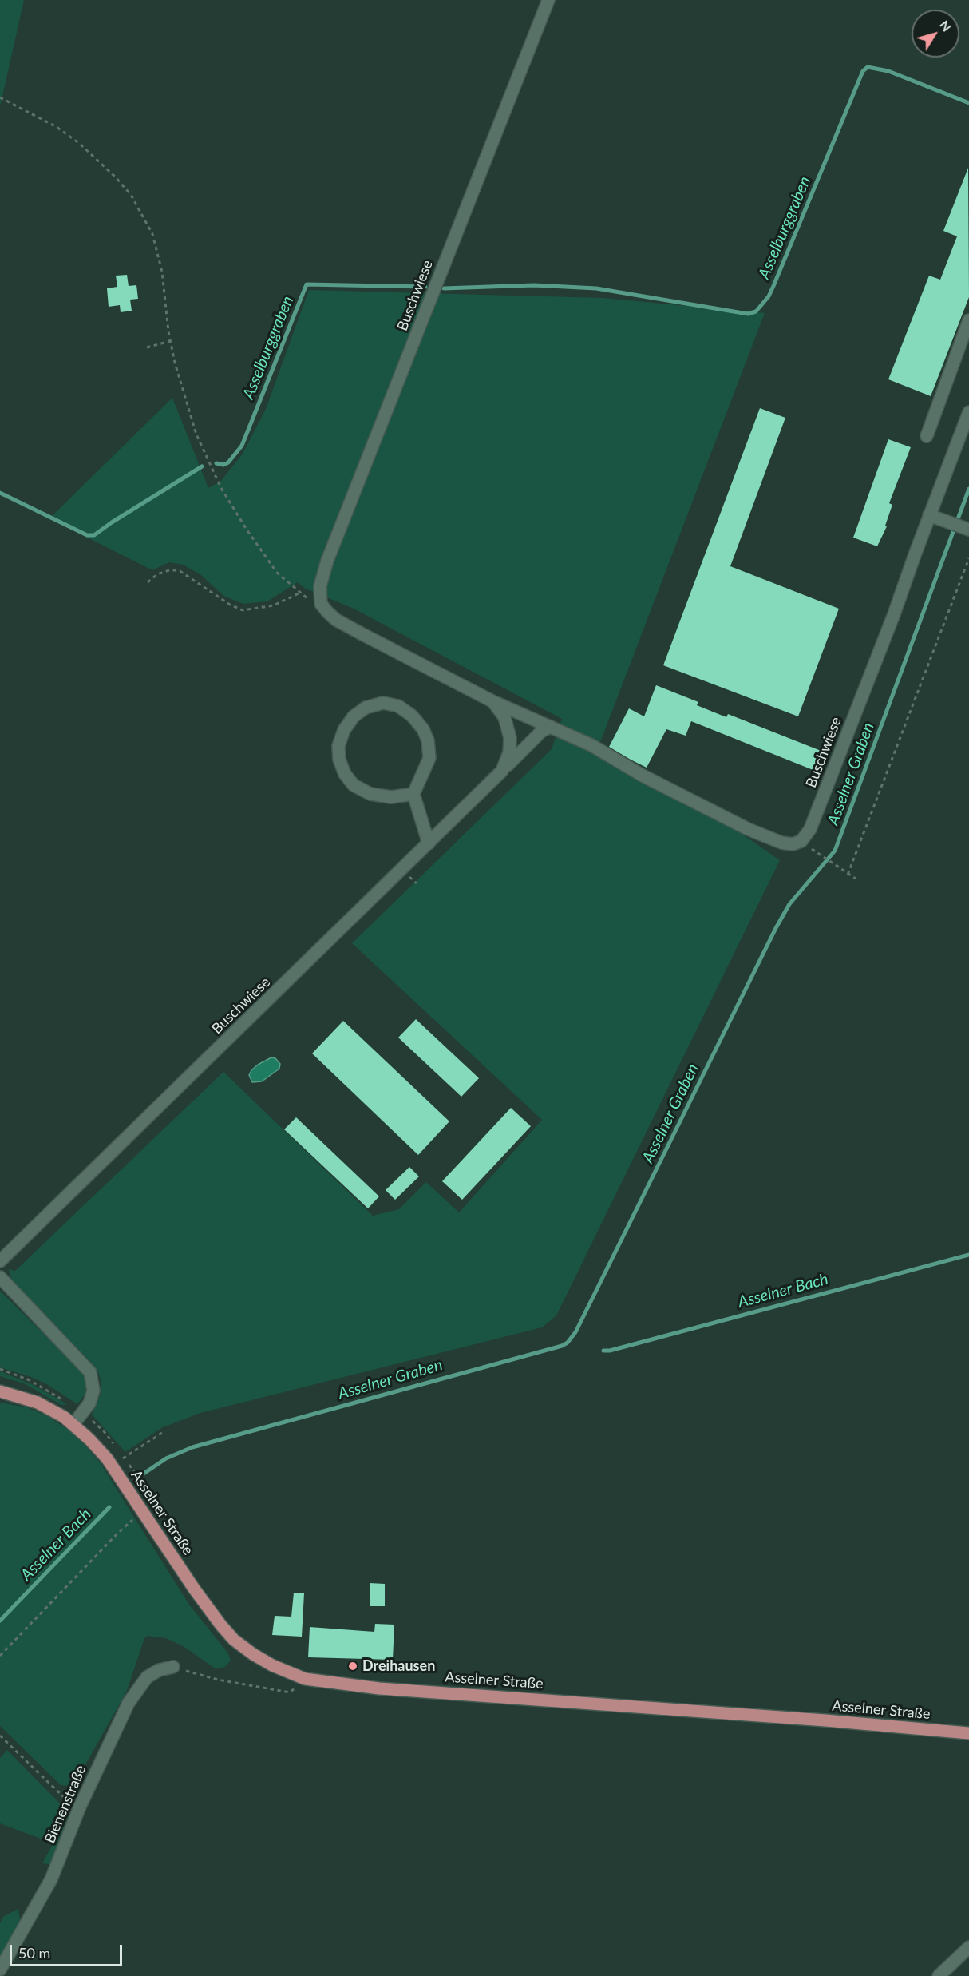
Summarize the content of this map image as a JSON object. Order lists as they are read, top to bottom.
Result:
{
  "streets": {
    "main road": ["Asselner Straße"],
    "street": ["Buschwiese", "Bienenstraße"]
  },
  "water": ["Asselburggraben", "Asselner Graben", "Asselner Bach"],
  "places": ["Dreihausen"],
  "scale_bar": "50 m",
  "north": "top right"
}
